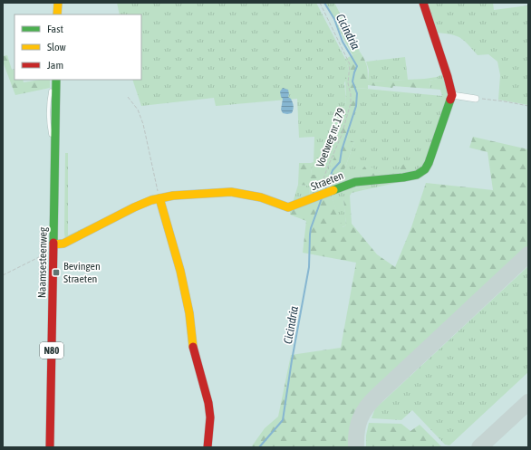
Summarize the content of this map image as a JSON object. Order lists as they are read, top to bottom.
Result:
{
  "streets": {
    "street": ["Straeten", "Naamsesteenweg", "N80"],
    "path": ["Voetweg nr. 179"]
  },
  "crossings": [
    ["Voetweg nr. 179", "Straeten"],
    ["Straeten", "Naamsesteenweg"]
  ],
  "water": ["Cicindria"],
  "places": {
    "transit": ["Bevingen Straeten"]
  },
  "legend": ["Fast", "Slow", "Jam"]
}
